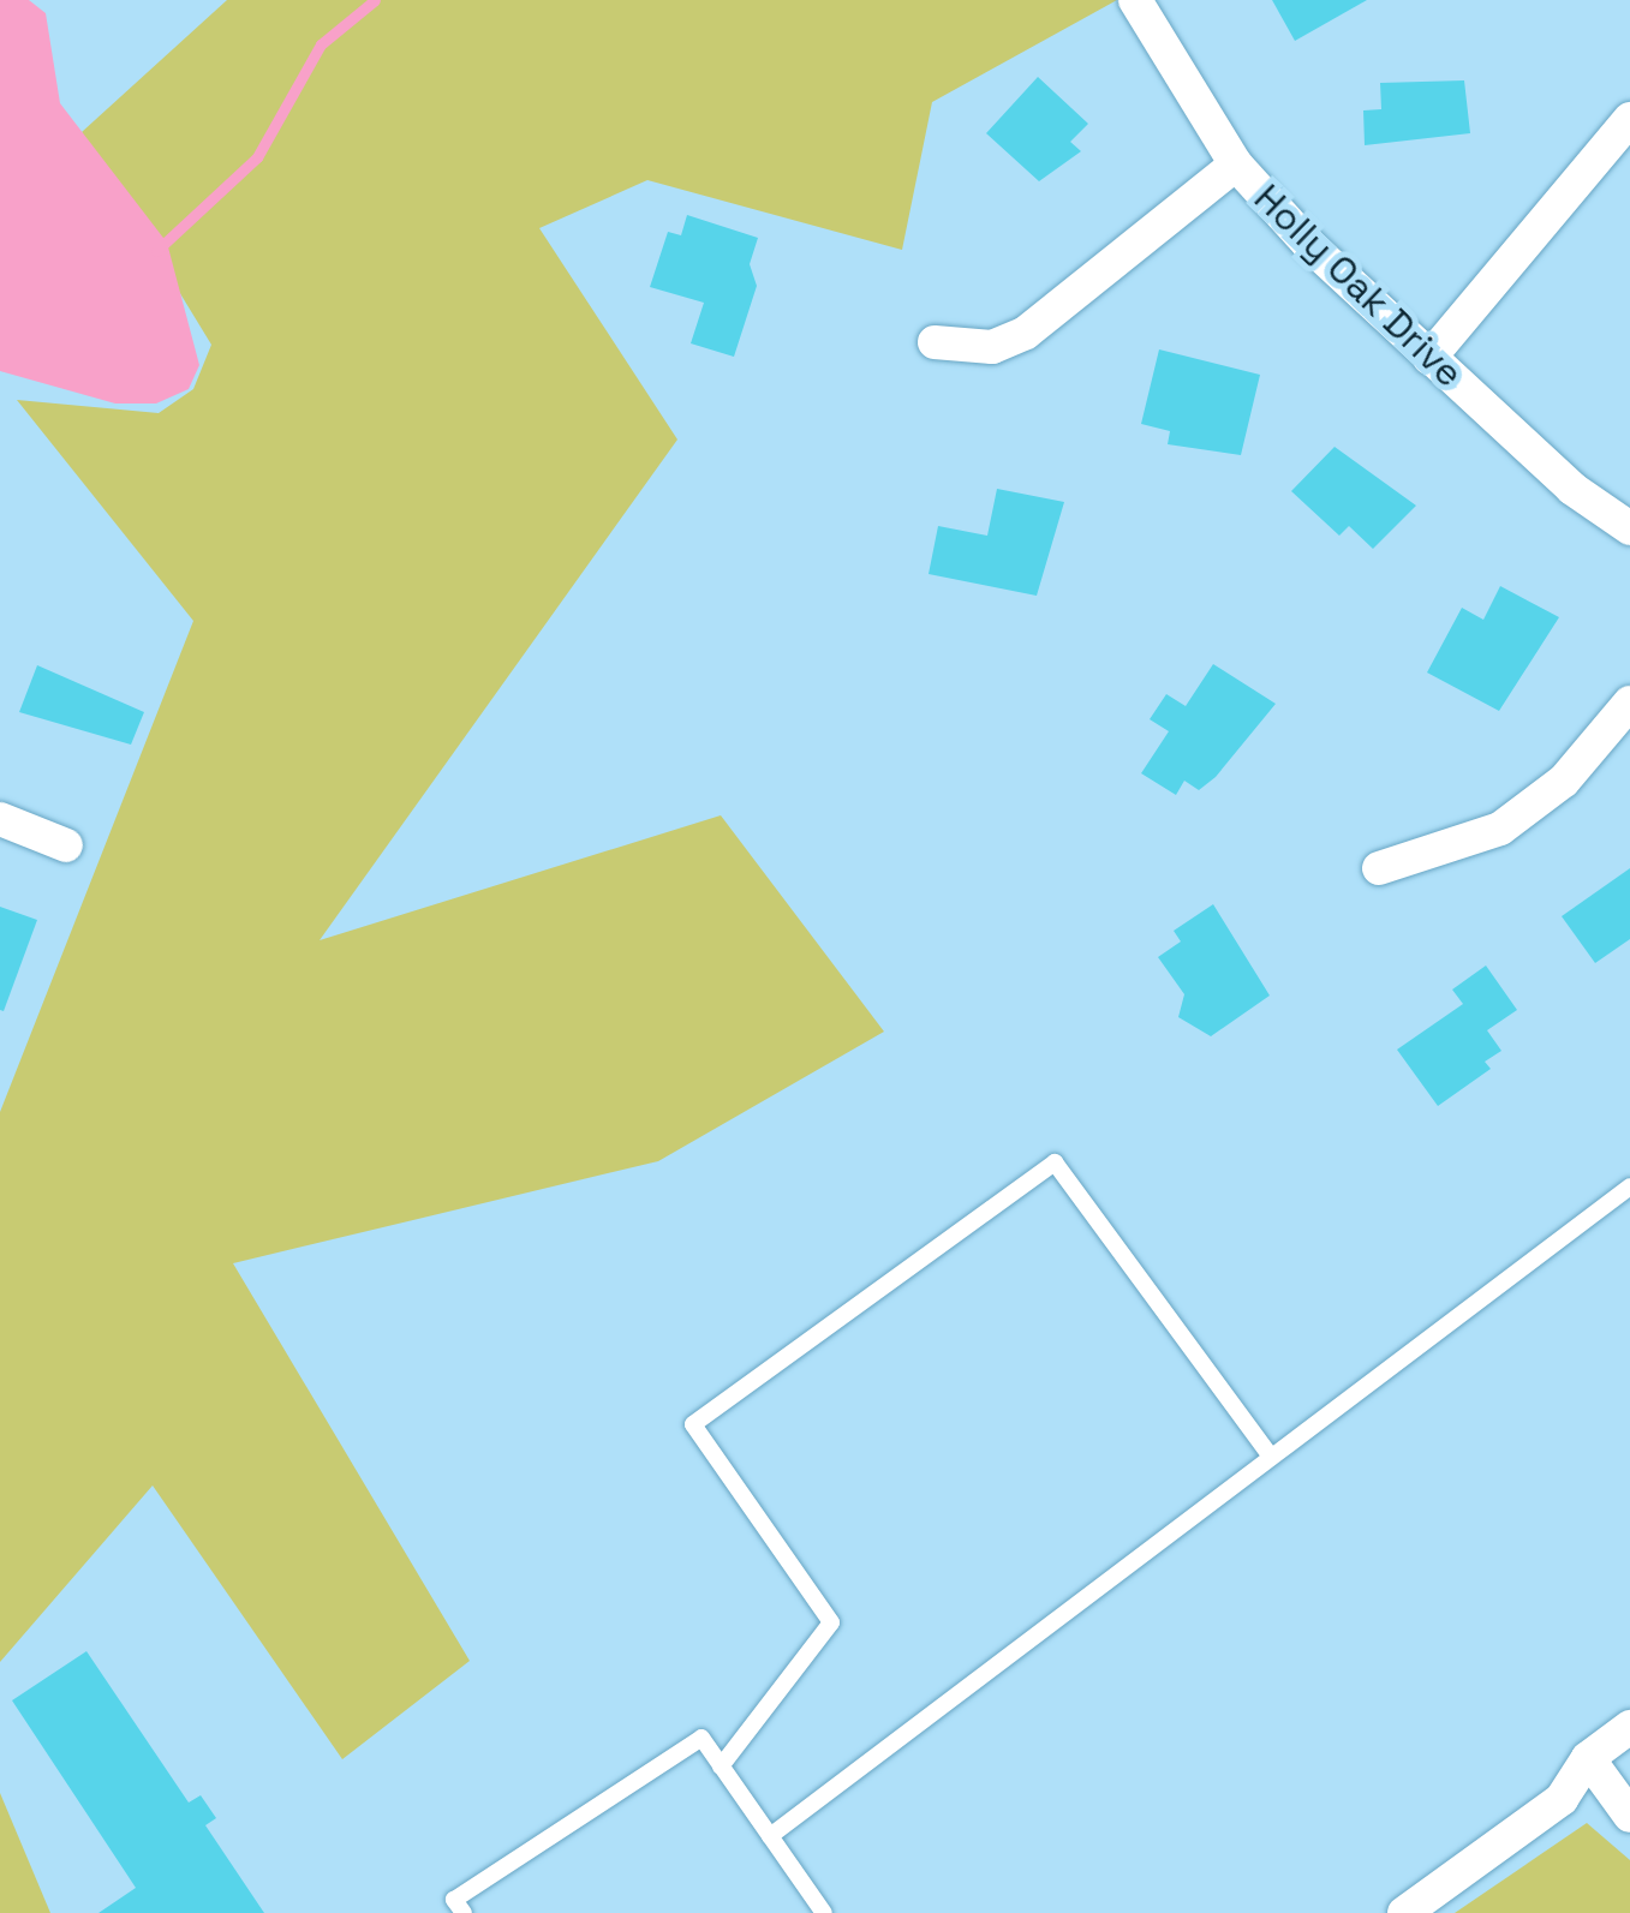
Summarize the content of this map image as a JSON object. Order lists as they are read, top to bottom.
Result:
{
  "streets": {
    "street": ["Holly Oak Drive"]
  }
}
